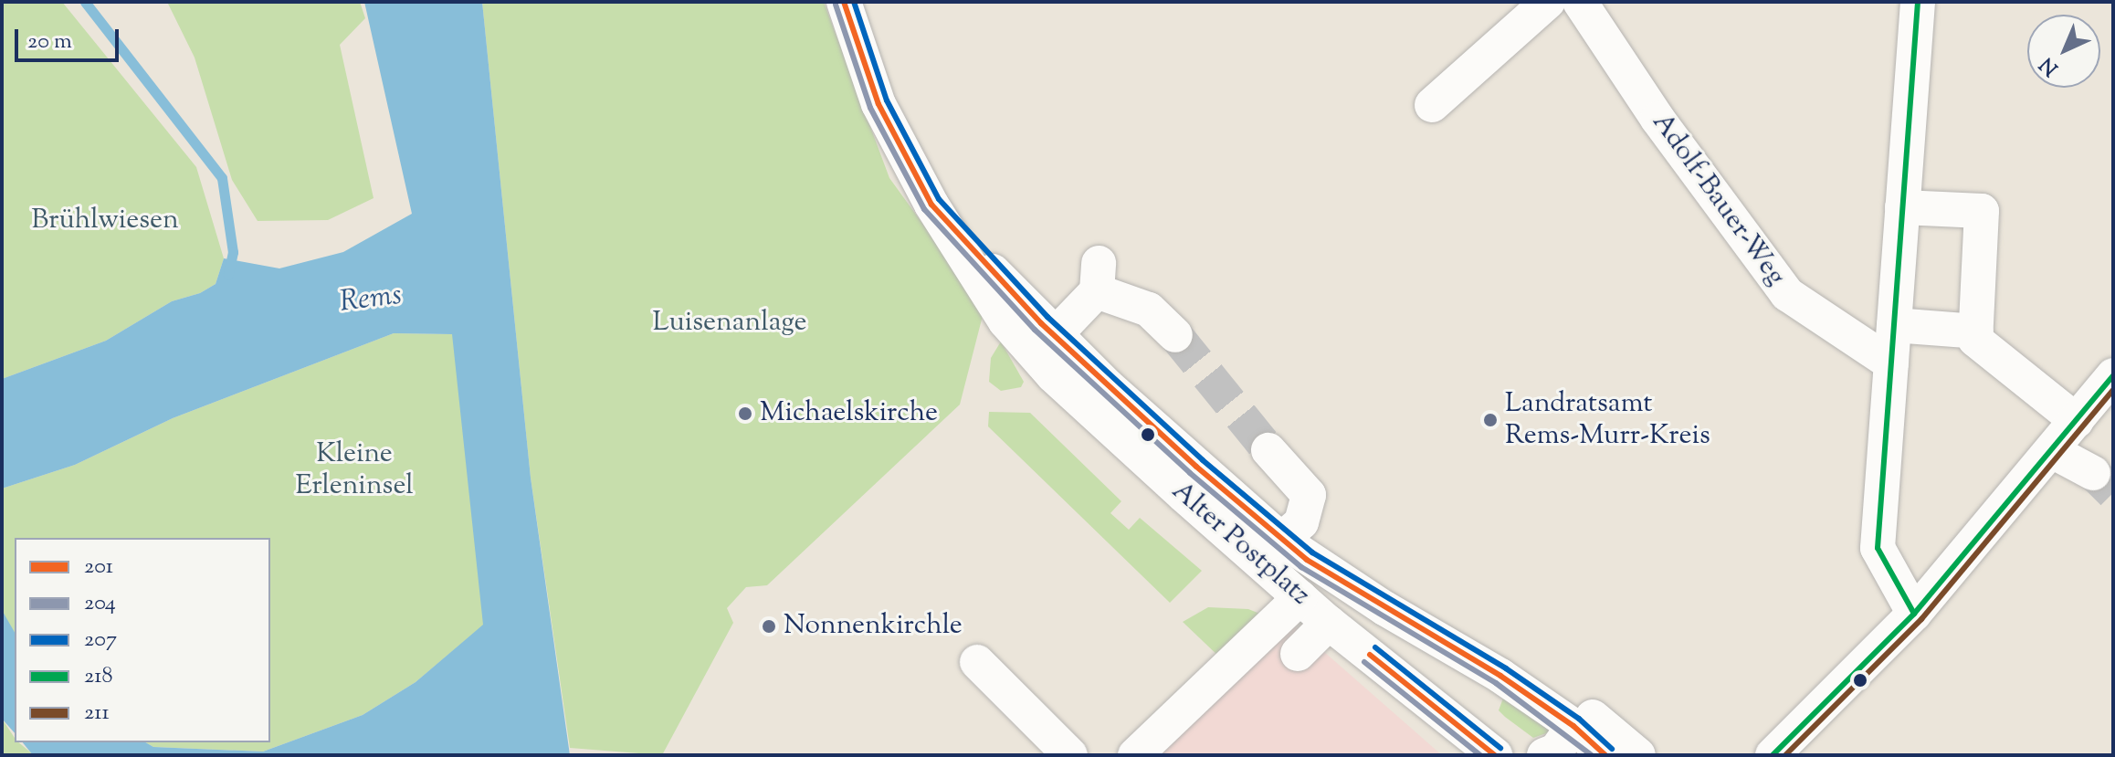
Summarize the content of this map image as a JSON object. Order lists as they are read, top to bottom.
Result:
{
  "streets": {
    "street": ["Adolf-Bauer-Weg", "Alter Postplatz"]
  },
  "water": ["Rems"],
  "parks": ["Brühlwiesen", "Luisenanlage", "Kleine Erleninsel"],
  "places": ["Michaelskirche", "Landratsamt Rems-Murr-Kreis", "Nonnenkirchle"],
  "lines": [
    "transit line 201",
    "transit line 207",
    "transit line 218",
    "transit line 204",
    "transit line 211"
  ],
  "legend": [
    "201",
    "204",
    "207",
    "218",
    "211"
  ],
  "scale_bar": "20 m",
  "north": "bottom left"
}
